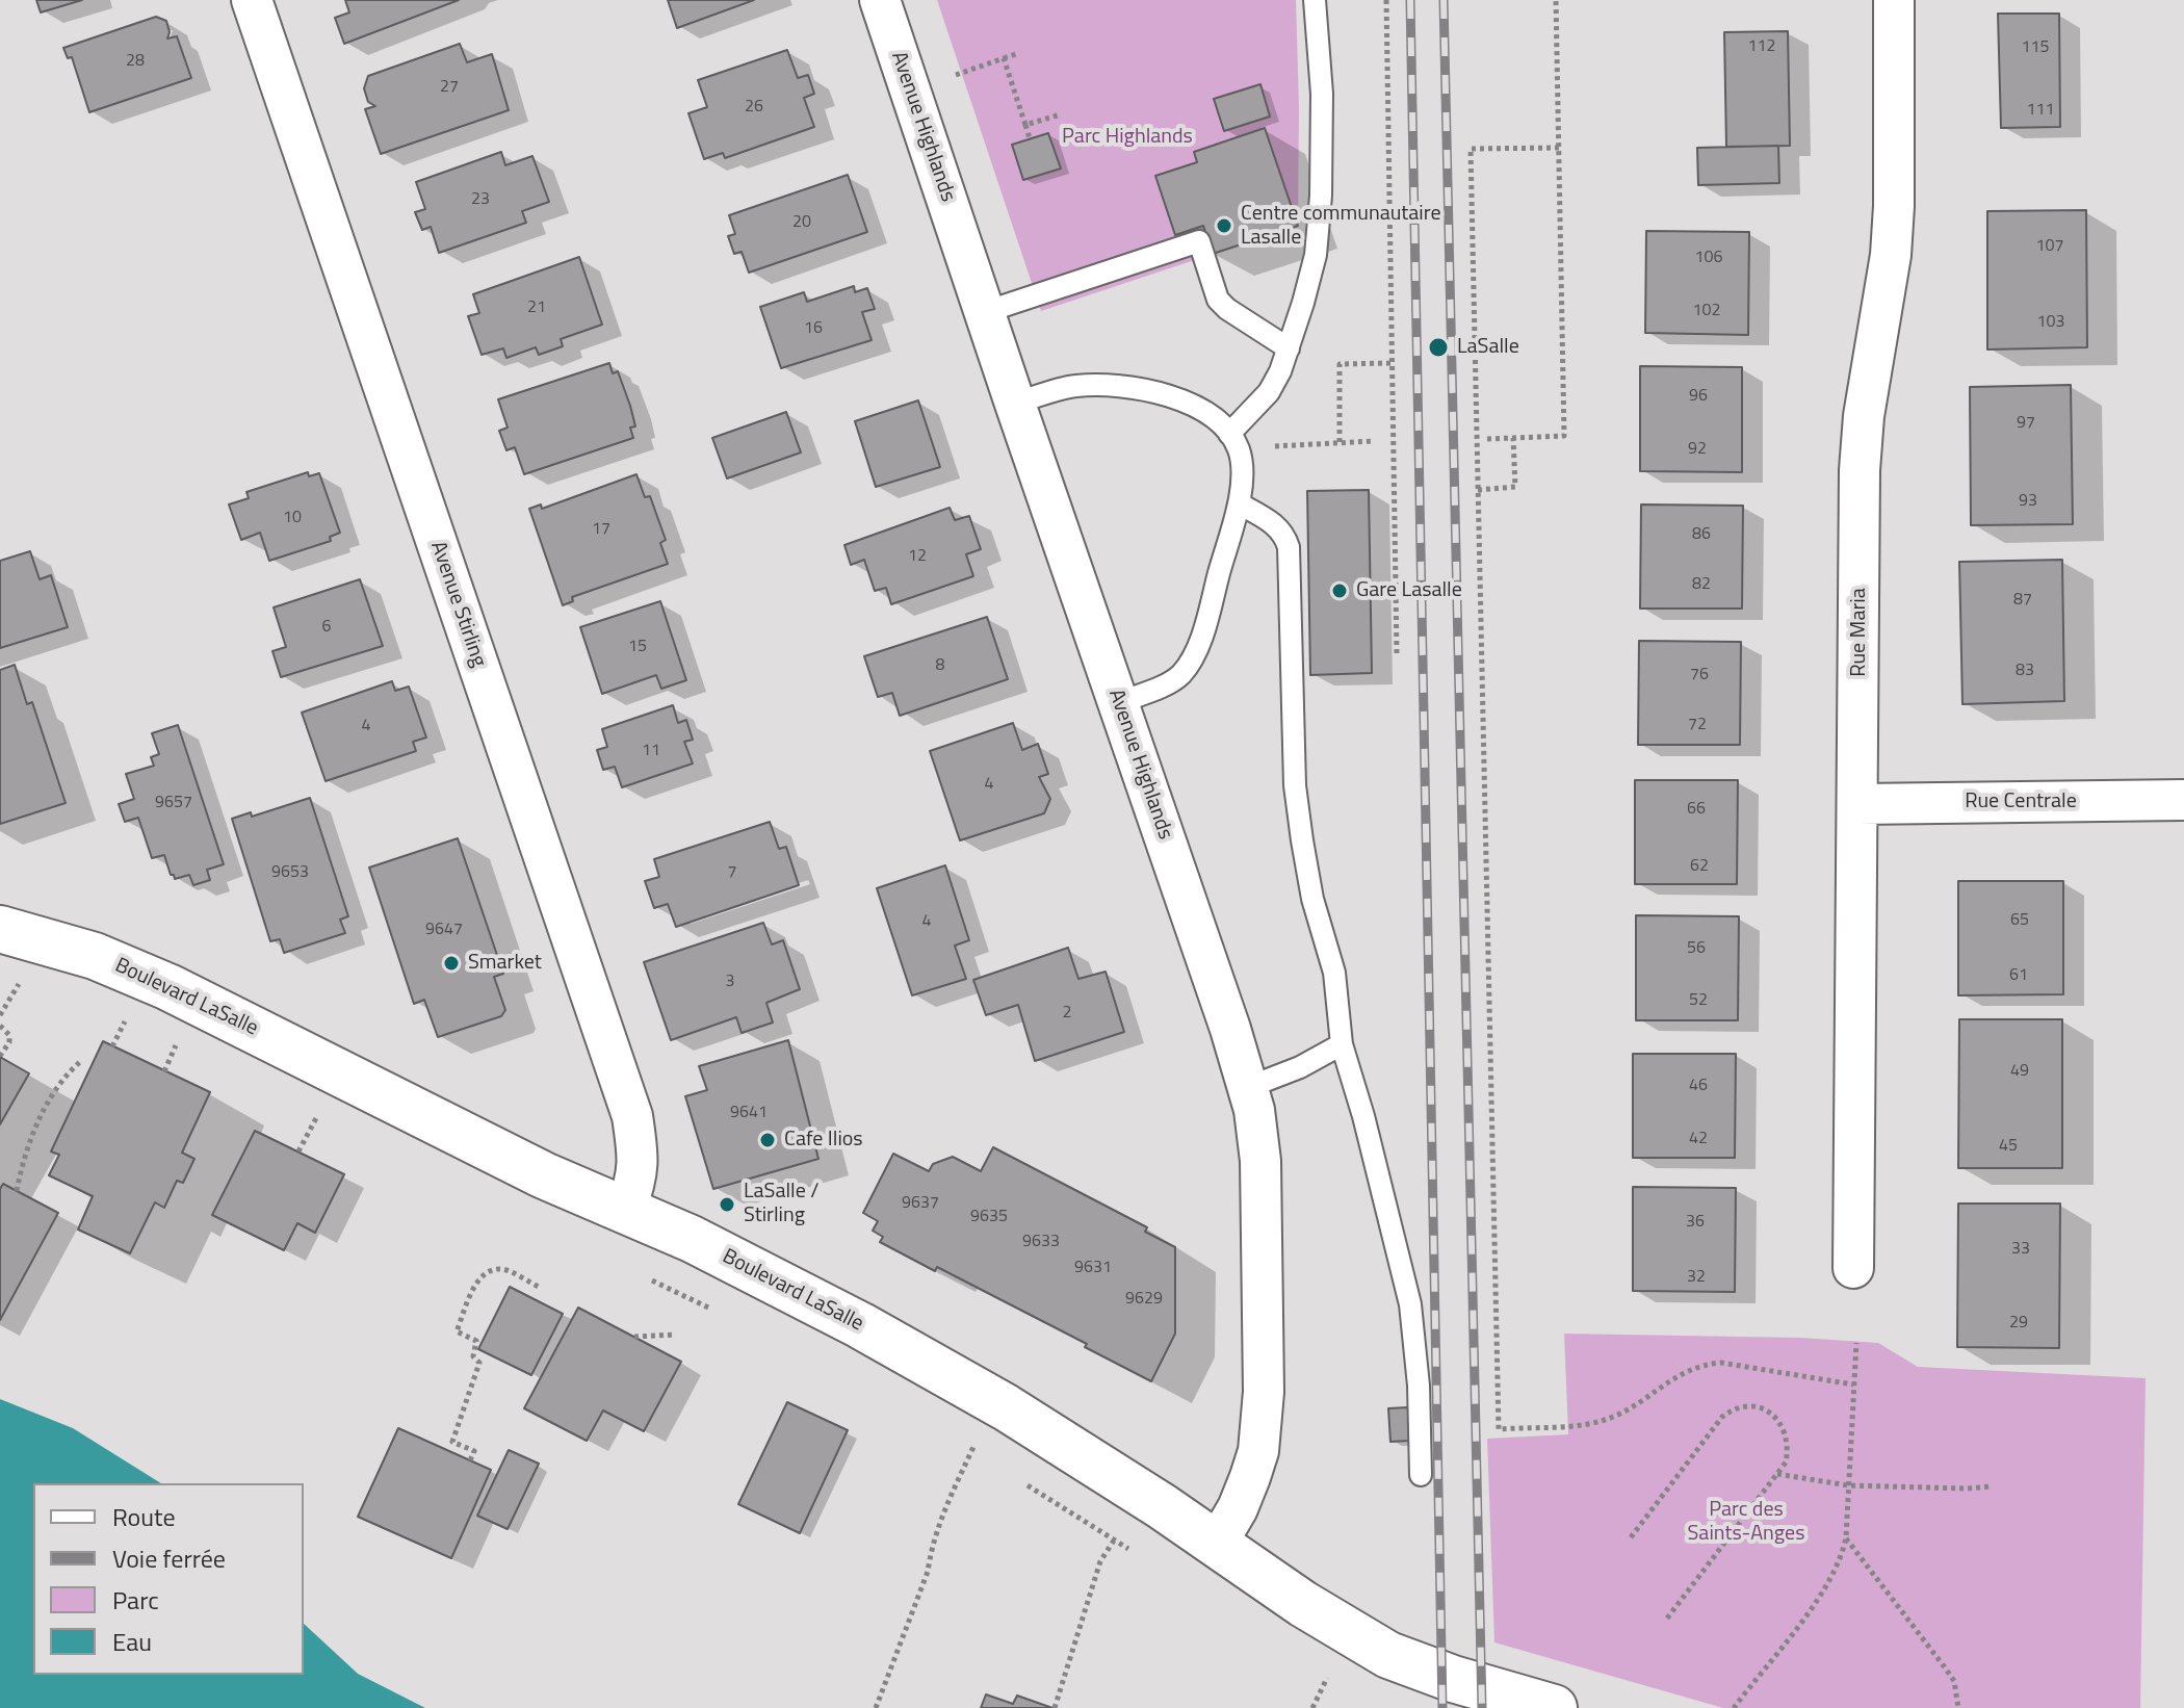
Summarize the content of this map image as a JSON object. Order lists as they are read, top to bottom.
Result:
{
  "streets": {
    "main road": ["Boulevard LaSalle"],
    "street": [
      "Avenue Highlands",
      "Avenue Stirling",
      "Rue Maria",
      "Rue Centrale"
    ]
  },
  "crossings": [
    ["Avenue Highlands", "Boulevard LaSalle"],
    ["Avenue Stirling", "Boulevard LaSalle"],
    ["Rue Maria", "Rue Centrale"]
  ],
  "parks": ["Parc Highlands", "Parc des Saints-Anges"],
  "places": [
    "Centre communautaire Lasalle",
    "LaSalle",
    "Gare Lasalle",
    "Smarket",
    "Cafe Ilios",
    "LaSalle / Stirling"
  ],
  "house_numbers": [
    "112",
    "115",
    "28",
    "27",
    "26",
    "111",
    "23",
    "20",
    "107",
    "106",
    "21",
    "102",
    "103",
    "16",
    "96",
    "97",
    "92",
    "93",
    "10",
    "17",
    "86",
    "12",
    "82",
    "87",
    "6",
    "15",
    "8",
    "83",
    "76",
    "72",
    "4",
    "11",
    "4",
    "9657",
    "66",
    "62",
    "9653",
    "7",
    "65",
    "4",
    "9647",
    "56",
    "61",
    "3",
    "52",
    "2",
    "49",
    "46",
    "9641",
    "42",
    "45",
    "9637",
    "9635",
    "36",
    "9633",
    "33",
    "9631",
    "32",
    "9629",
    "29"
  ],
  "legend": [
    "Route",
    "Voie ferrée",
    "Parc",
    "Eau"
  ]
}
